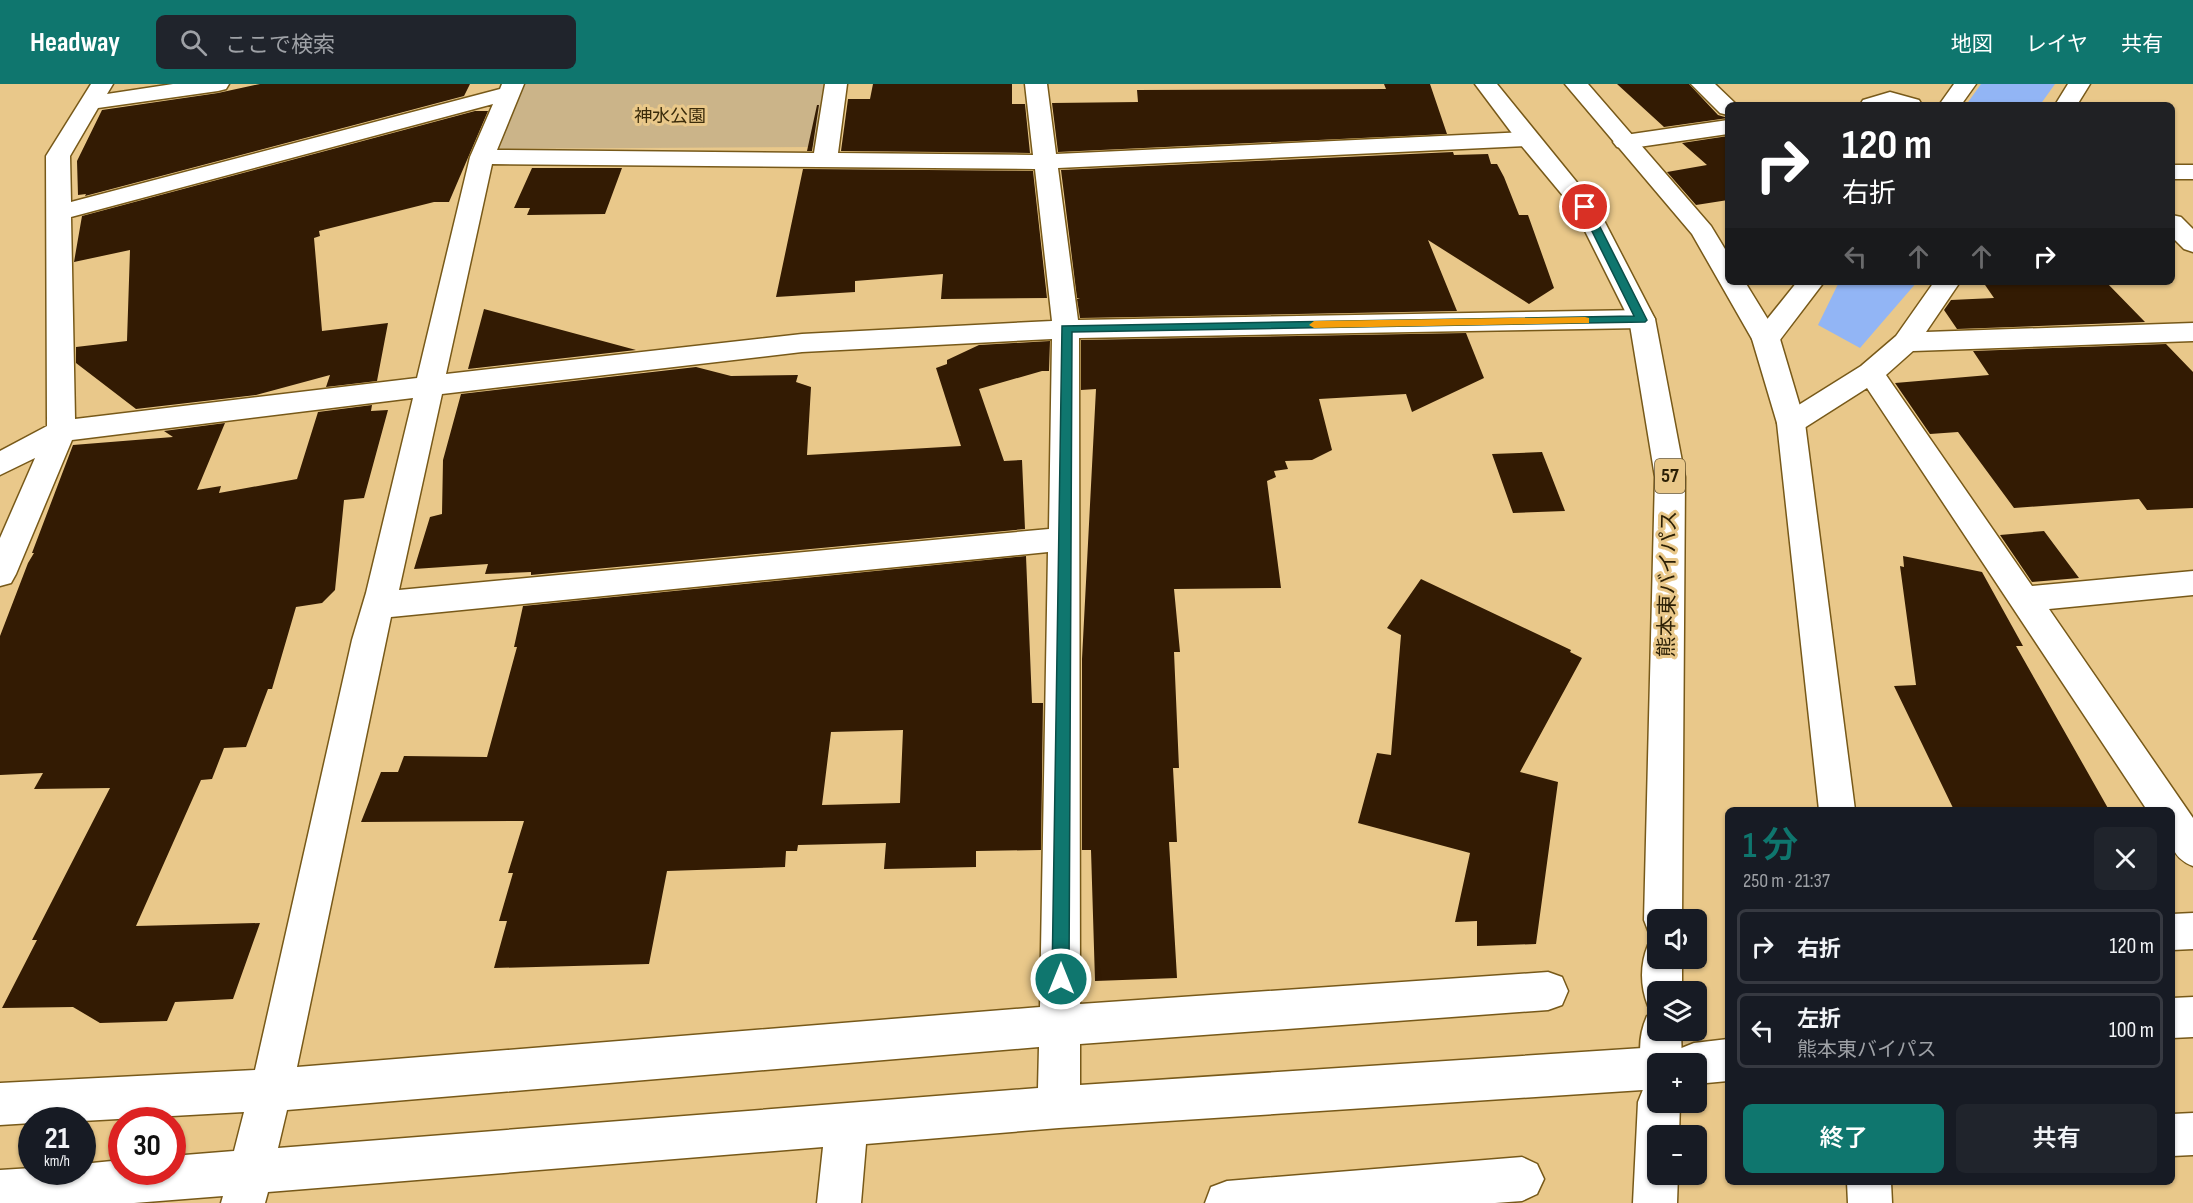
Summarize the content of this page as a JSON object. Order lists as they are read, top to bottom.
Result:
{
  "streets": {
    "main road": ["57", "熊本東バイパス"]
  },
  "parks": ["神水公園"],
  "page": {
    "header": "Headway",
    "search": "ここで検索",
    "nav": ["地図", "レイヤ", "共有"],
    "turn": ["120 m", "右折"],
    "heading": ["1 分", "250 m · 21:37"],
    "map_buttons": ["+", "−"],
    "list": [
      {
        "name": "右折",
        "value": "120 m"
      },
      {
        "name": "左折",
        "note": "熊本東バイパス",
        "value": "100 m"
      }
    ],
    "buttons": ["終了", "共有"],
    "speed": "21 km/h",
    "limit": "30"
  }
}
